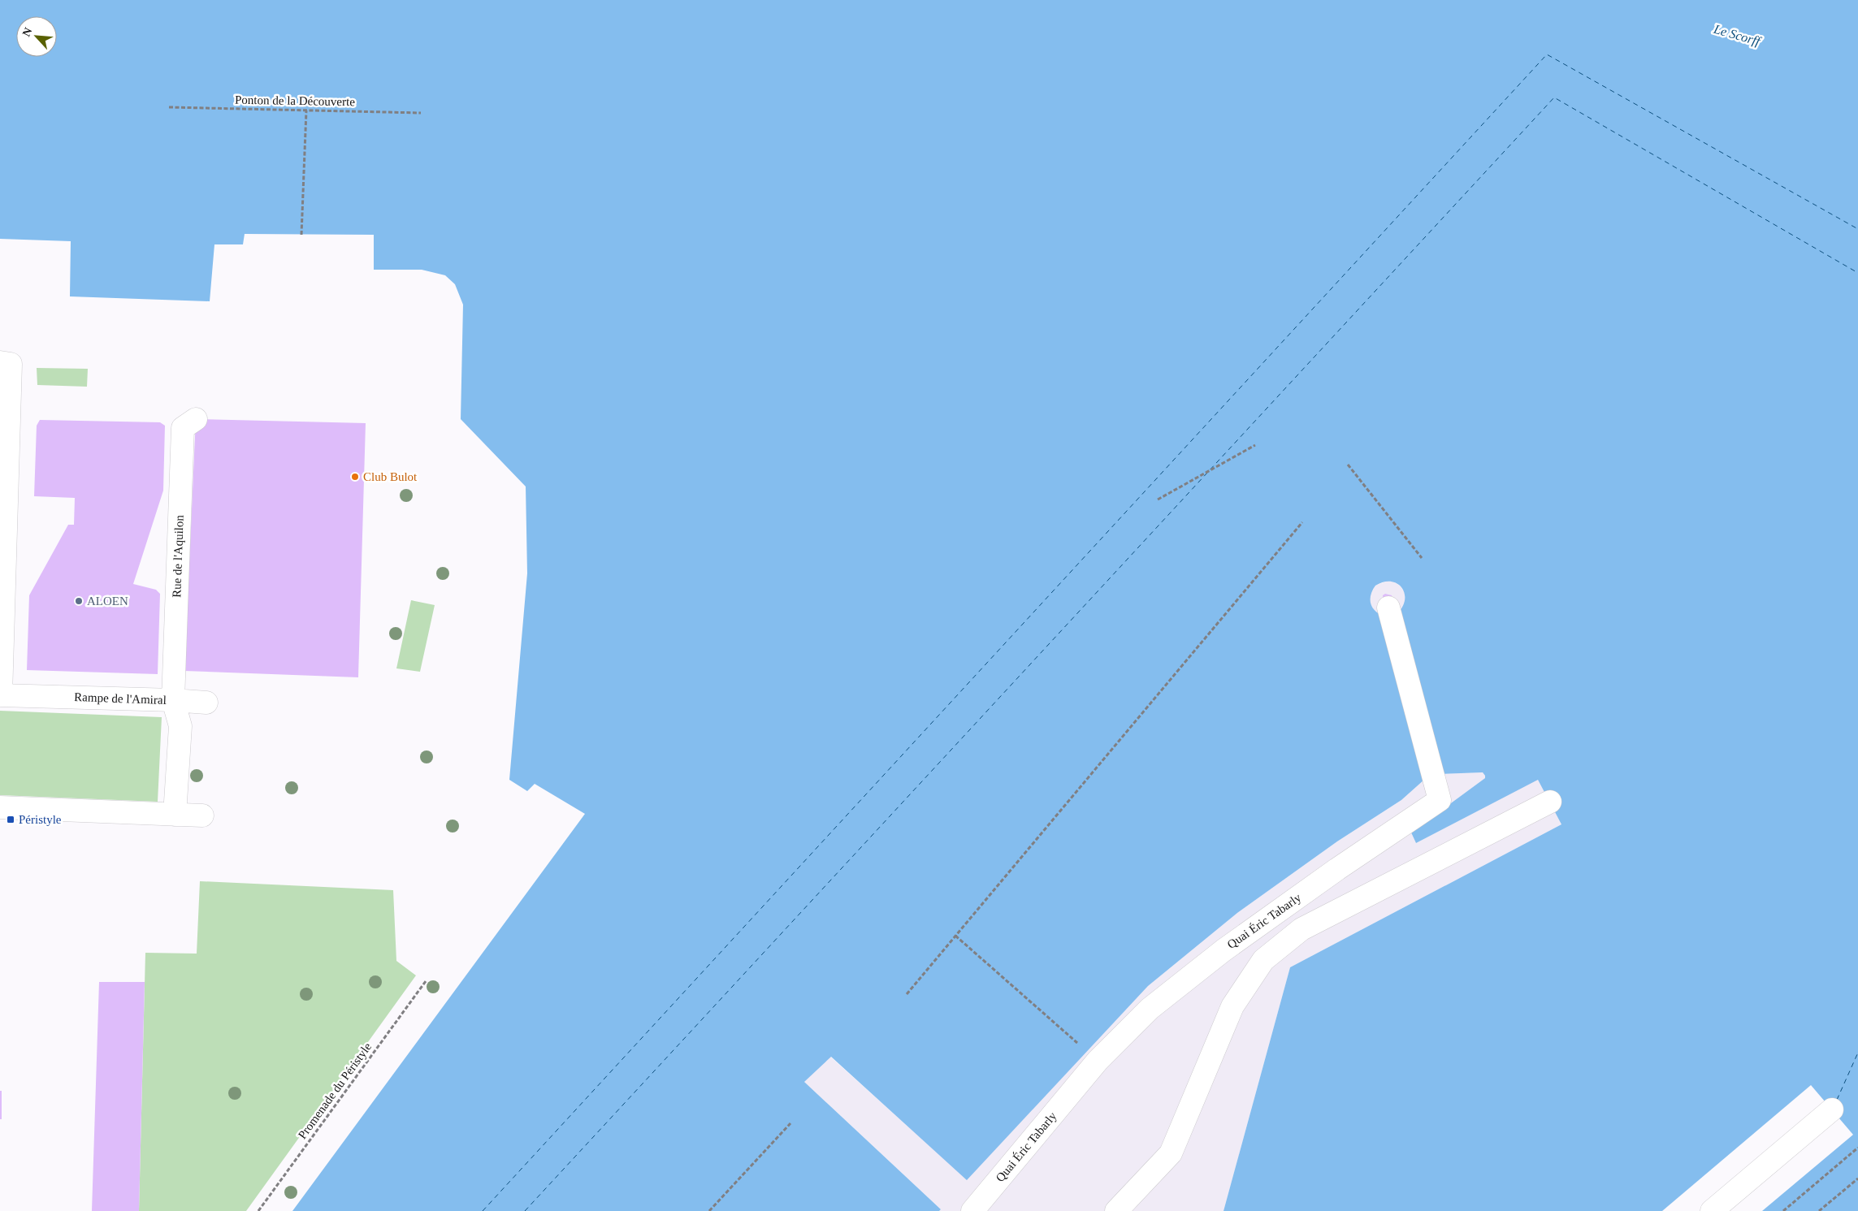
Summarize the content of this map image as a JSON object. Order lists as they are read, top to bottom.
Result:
{
  "streets": {
    "street": ["Rue de l'Aquilon", "Rampe de l'Amiral", "Quai Éric Tabarly"],
    "path": ["Ponton de la Découverte", "Promenade du Péristyle"]
  },
  "crossings": [
    ["Rue de l'Aquilon", "Rampe de l'Amiral"]
  ],
  "water": ["Le Scorff"],
  "places": {
    "other": ["Club Bulot", "ALOEN"],
    "transit": ["Péristyle"]
  },
  "north": "top left"
}
